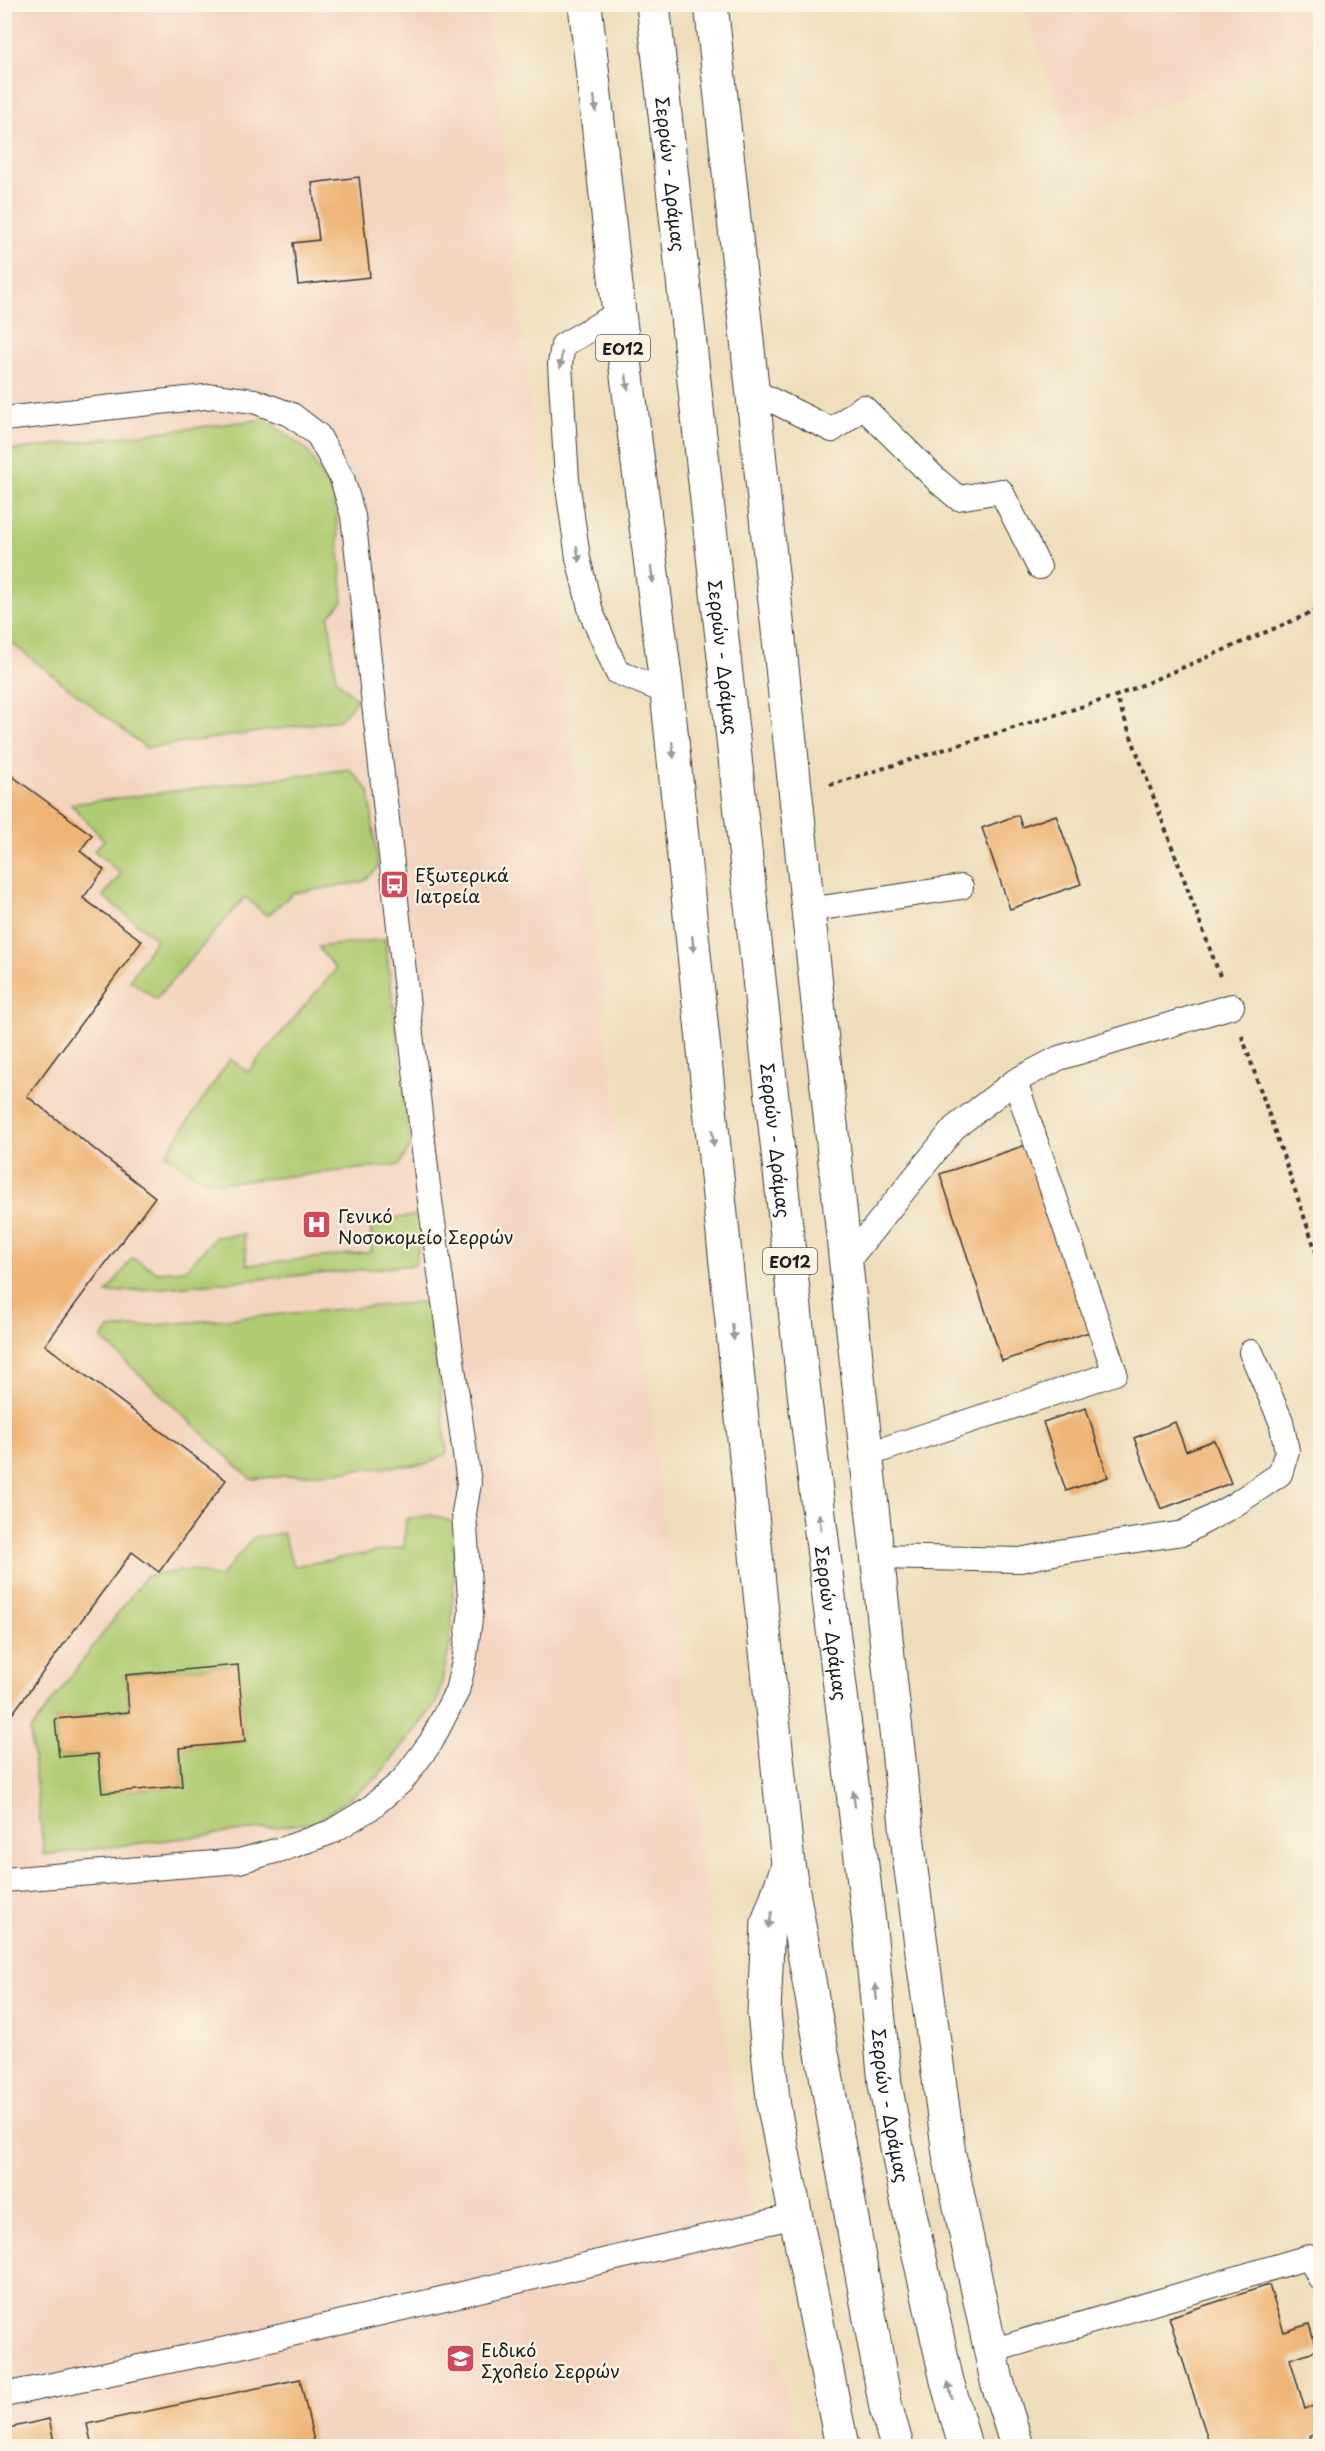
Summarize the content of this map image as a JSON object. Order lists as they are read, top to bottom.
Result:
{
  "streets": {
    "main road": ["Σερρών - Δράμας", "ΕΟ12"]
  },
  "places": {
    "bus stop": ["Εξωτερικά Ιατρεία"],
    "hospital": ["Γενικό Νοσοκομείο Σερρών"],
    "school or university": ["Ειδικό Σχολείο Σερρών"]
  }
}
